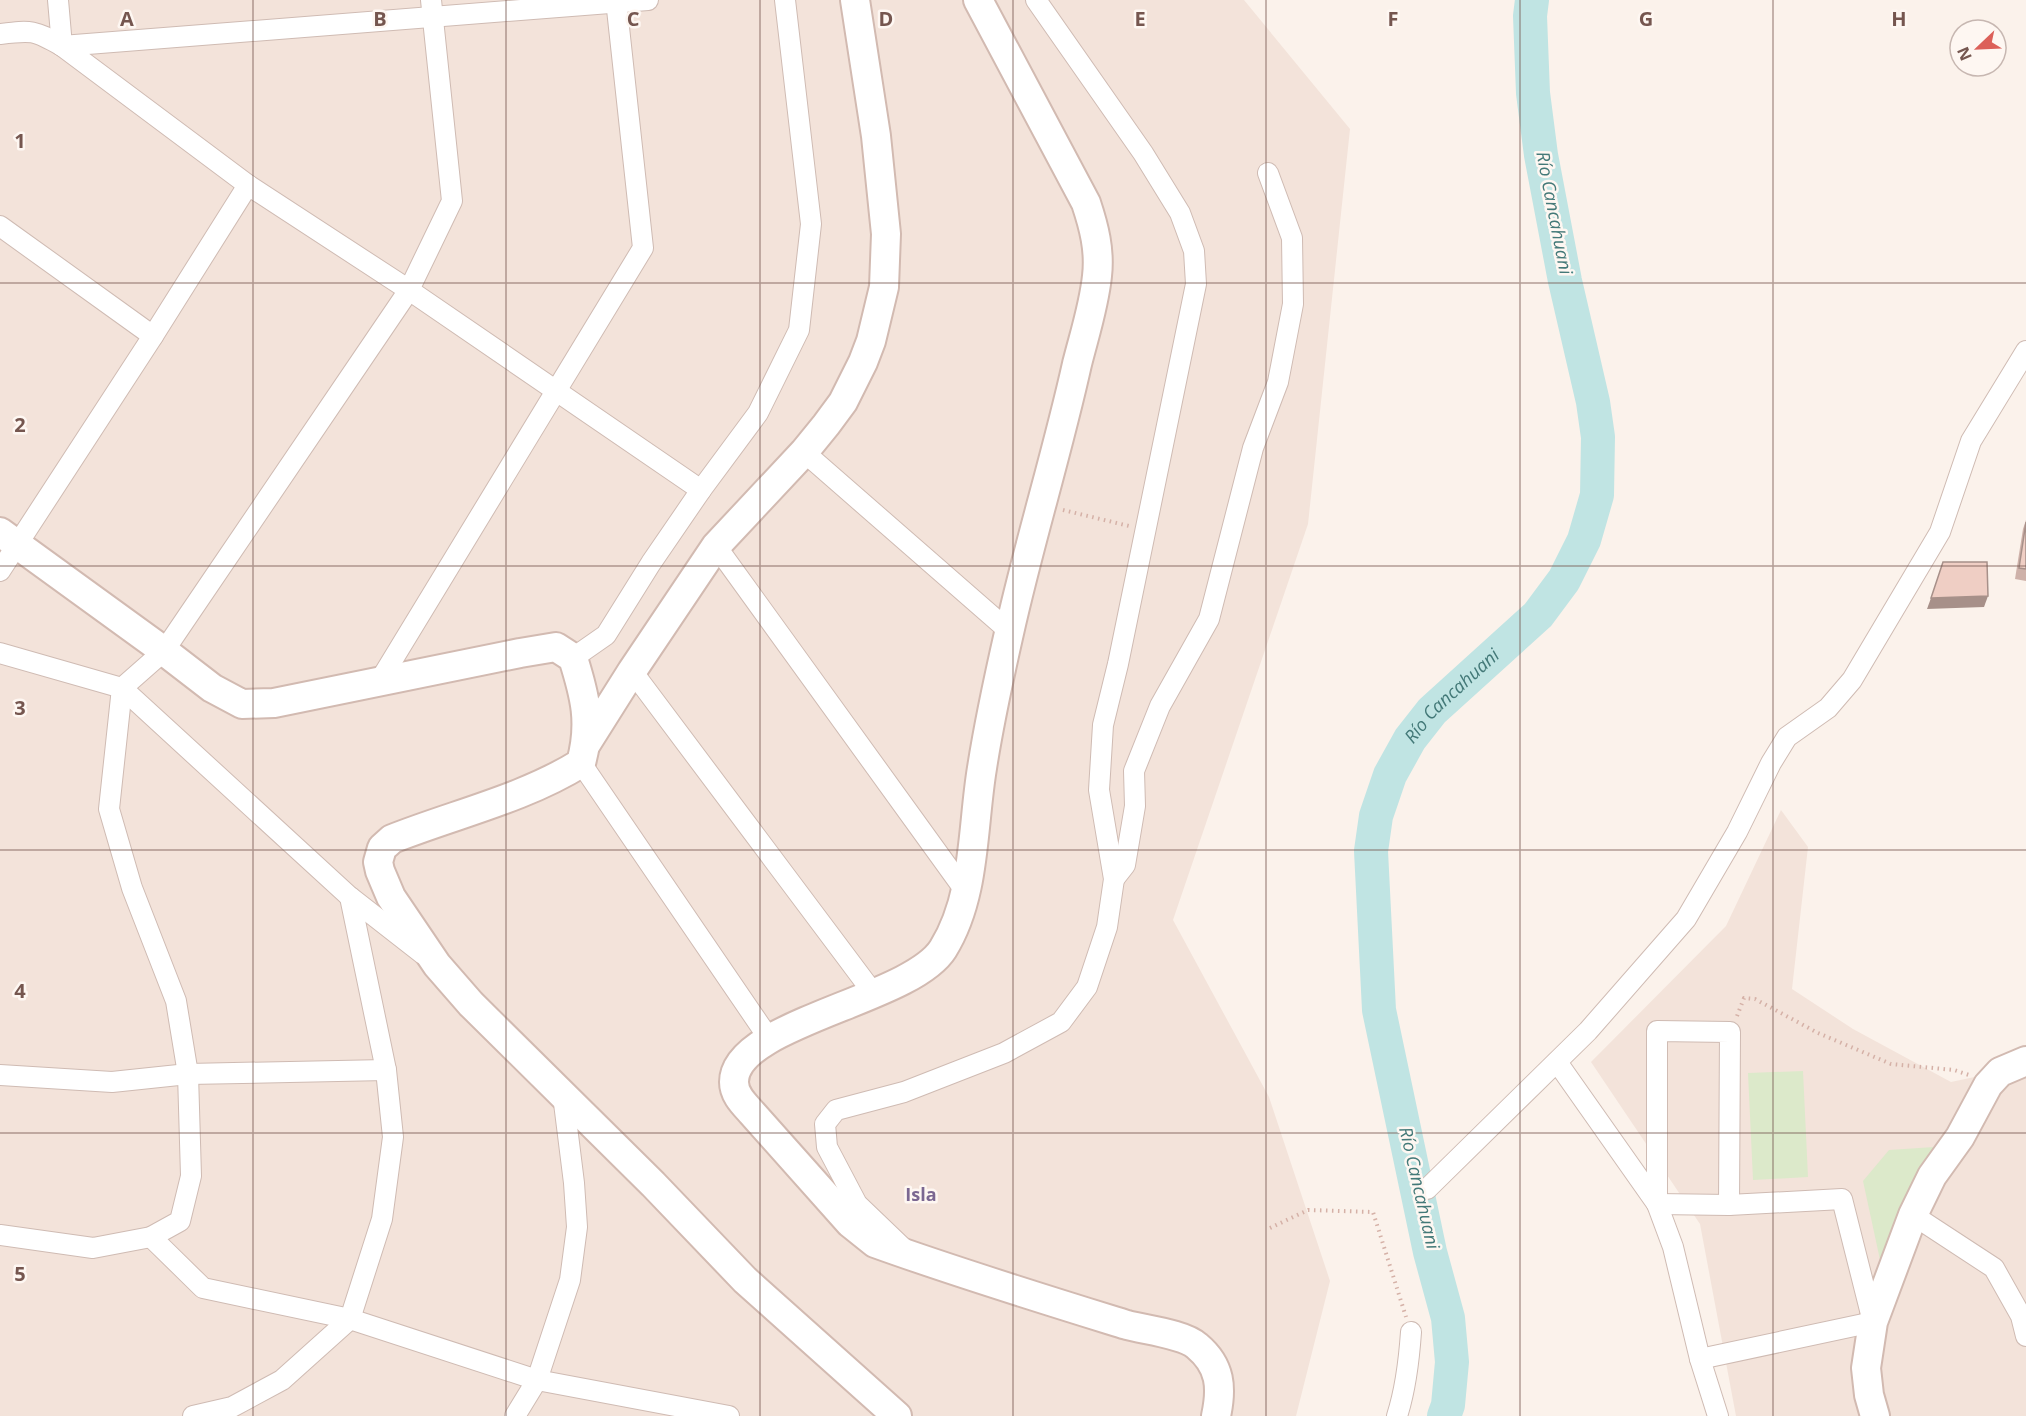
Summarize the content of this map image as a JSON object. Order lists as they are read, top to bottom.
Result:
{
  "districts": ["Isla"],
  "water": ["Río Cancahuani"],
  "north": "bottom left",
  "grid": {
    "columns": [
      "A",
      "B",
      "C",
      "D",
      "E",
      "F",
      "G",
      "H"
    ],
    "rows": [
      "1",
      "2",
      "3",
      "4",
      "5"
    ]
  }
}
